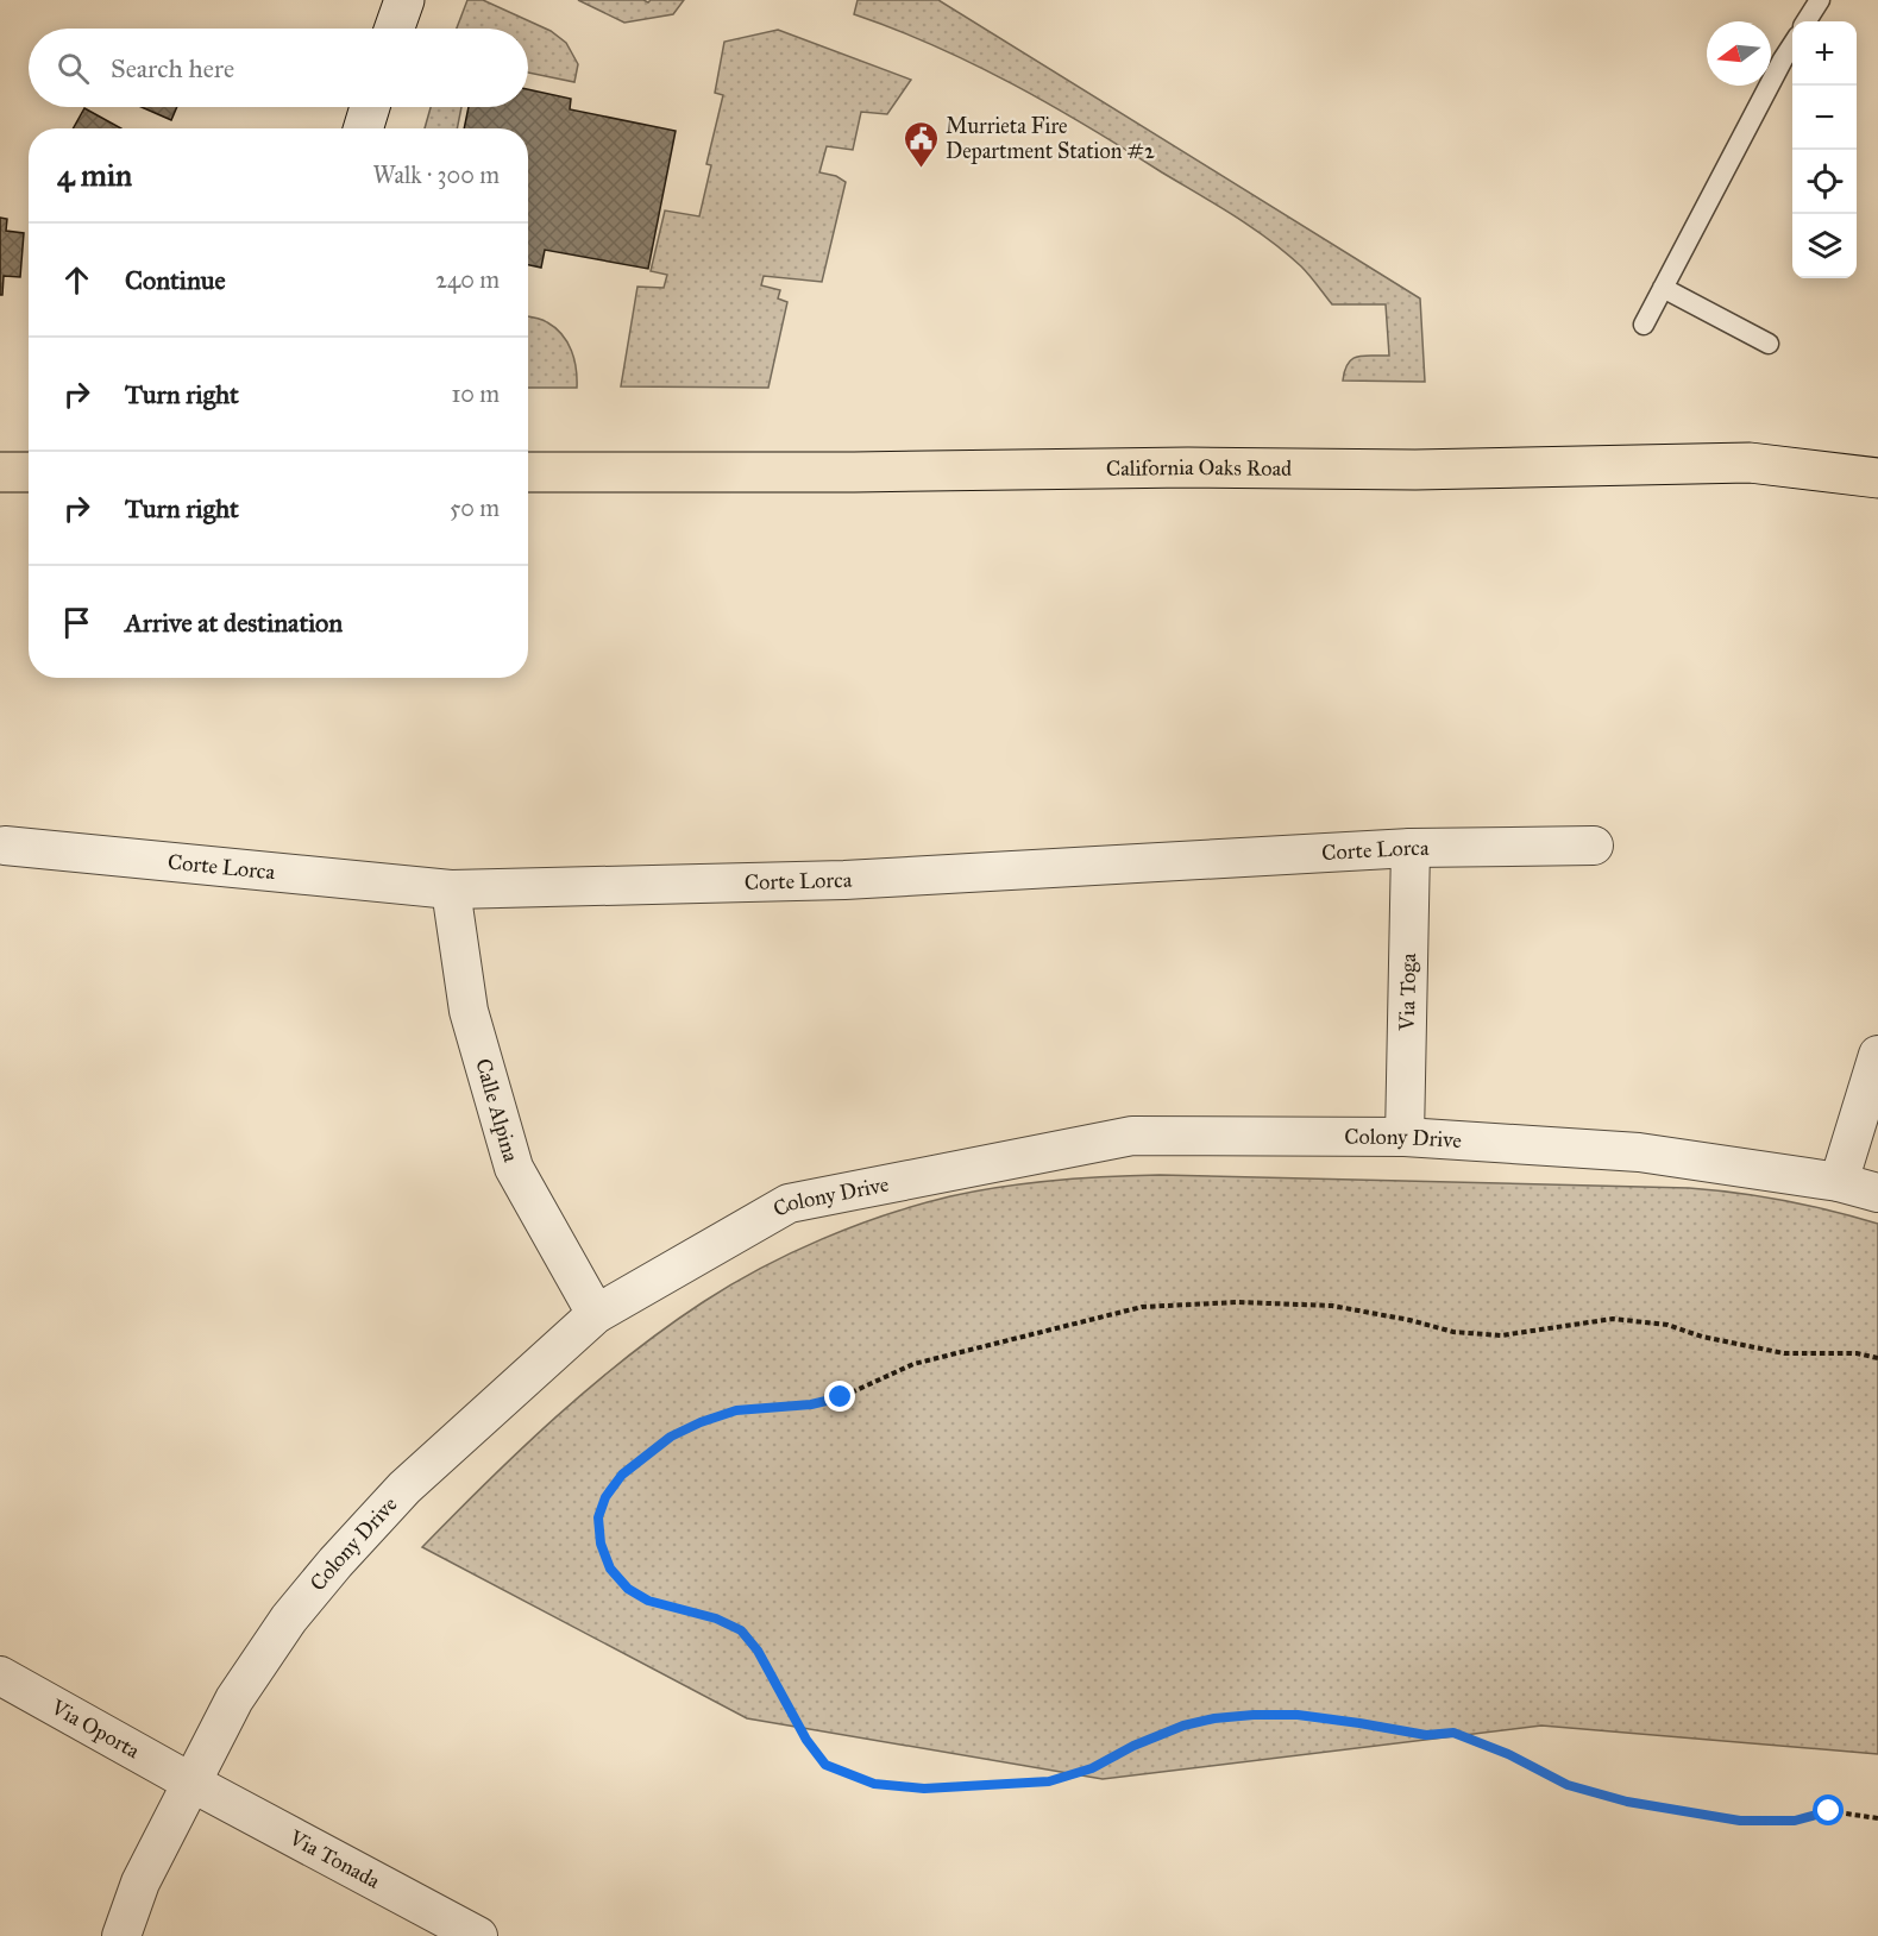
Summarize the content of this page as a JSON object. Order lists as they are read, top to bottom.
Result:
{
  "streets": {
    "main road": ["California Oaks Road"],
    "street": [
      "Corte Lorca",
      "Via Toga",
      "Calle Alpina",
      "Colony Drive",
      "Via Oporta",
      "Via Tonada"
    ]
  },
  "crossings": [
    ["Corte Lorca", "Via Toga"],
    ["Corte Lorca", "Calle Alpina"],
    ["Via Toga", "Colony Drive"],
    ["Calle Alpina", "Colony Drive"],
    ["Colony Drive", "Via Oporta"],
    ["Colony Drive", "Via Tonada"],
    ["Via Oporta", "Via Tonada"]
  ],
  "places": {
    "public building": ["Murrieta Fire Department Station #2"]
  },
  "north": "left",
  "page": {
    "map_buttons": ["+", "−"],
    "search": "Search here",
    "heading": ["4 min", "Walk · 300 m"],
    "list": [
      ["Continue", "240 m"],
      ["Turn right", "10 m"],
      ["Turn right", "50 m"],
      "Arrive at destination"
    ]
  }
}
